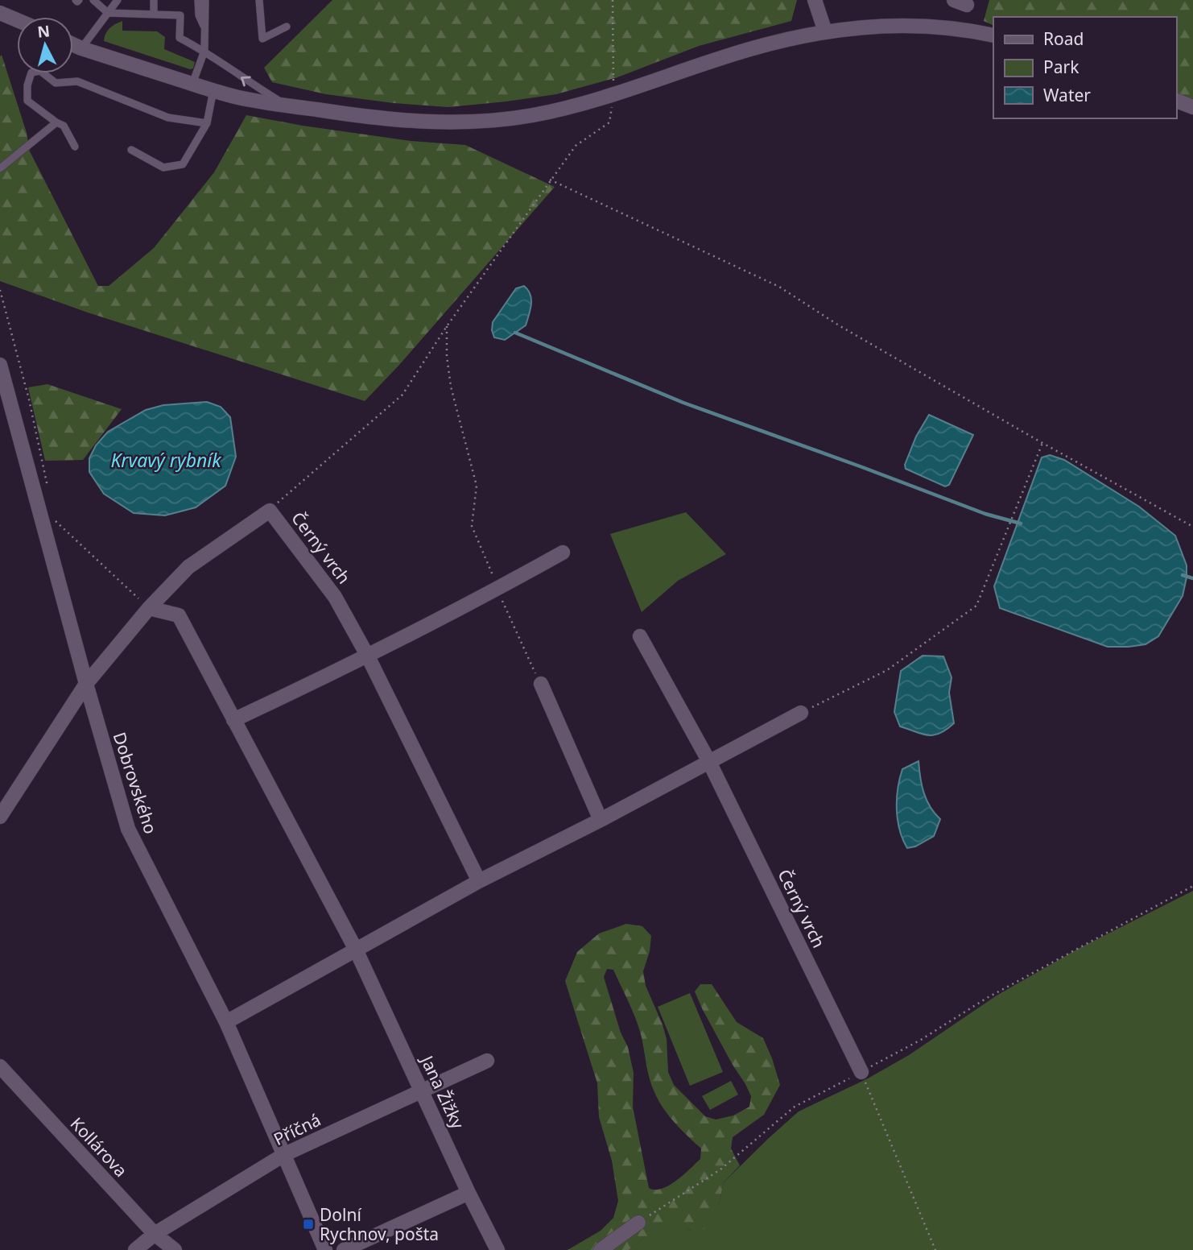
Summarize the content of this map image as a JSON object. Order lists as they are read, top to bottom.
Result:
{
  "streets": {
    "street": [
      "Černý vrch",
      "Dobrovského",
      "Jana Žižky",
      "Příčná",
      "Kollárova"
    ]
  },
  "crossings": [
    ["Černý vrch", "Dobrovského"],
    ["Dobrovského", "Příčná"],
    ["Jana Žižky", "Příčná"],
    ["Příčná", "Kollárova"]
  ],
  "water": ["Krvavý rybník"],
  "places": {
    "transit": ["Dolní Rychnov, pošta"]
  },
  "legend": ["Road", "Park", "Water"],
  "north": "top"
}
